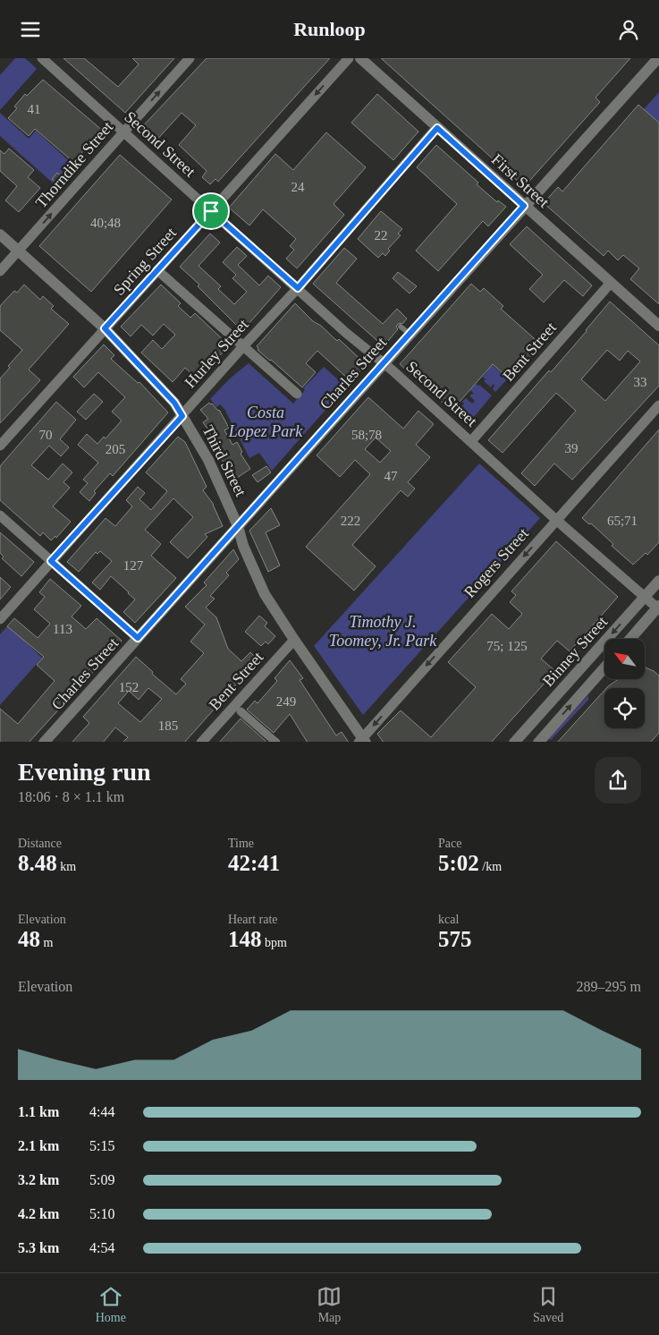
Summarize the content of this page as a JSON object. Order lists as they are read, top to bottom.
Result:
{
  "streets": {
    "street": [
      "Second Street",
      "Thorndike Street",
      "First Street",
      "Spring Street",
      "Bent Street",
      "Hurley Street",
      "Charles Street",
      "Third Street",
      "Rogers Street",
      "Binney Street"
    ]
  },
  "crossings": [
    ["Second Street", "Thorndike Street"],
    ["Second Street", "Spring Street"],
    ["Second Street", "Bent Street"],
    ["Second Street", "Hurley Street"],
    ["Second Street", "Charles Street"],
    ["Second Street", "Rogers Street"],
    ["Second Street", "Binney Street"],
    ["Thorndike Street", "Third Street"],
    ["First Street", "Bent Street"],
    ["First Street", "Hurley Street"],
    ["First Street", "Charles Street"],
    ["Spring Street", "Third Street"],
    ["Bent Street", "Third Street"],
    ["Hurley Street", "Third Street"],
    ["Charles Street", "Third Street"],
    ["Third Street", "Rogers Street"]
  ],
  "one_way": ["Thorndike Street", "Spring Street", "Rogers Street"],
  "parks": ["Costa Lopez Park", "Timothy J. Toomey, Jr. Park"],
  "house_numbers": [
    "41",
    "24",
    "40;48",
    "22",
    "33",
    "70",
    "58;78",
    "39",
    "205",
    "47",
    "222",
    "65;71",
    "127",
    "113",
    "75; 125",
    "152",
    "249",
    "185"
  ],
  "north": "top left",
  "page": {
    "header": "Runloop",
    "heading": ["Evening run", "18:06 · 8 × 1.1 km"],
    "stats": [
      ["Distance", "8.48 km"],
      ["Time", "42:41"],
      ["Pace", "5:02 /km"],
      ["Elevation", "48 m"],
      ["Heart rate", "148 bpm"],
      ["kcal", "575"]
    ],
    "chart": ["Elevation", "289–295 m"],
    "list": [
      {
        "name": "1.1 km",
        "note": "4:44"
      },
      {
        "name": "2.1 km",
        "note": "5:15"
      },
      {
        "name": "3.2 km",
        "note": "5:09"
      },
      {
        "name": "4.2 km",
        "note": "5:10"
      },
      {
        "name": "5.3 km",
        "note": "4:54"
      }
    ],
    "tabs": ["Home", "Map", "Saved"]
  }
}
